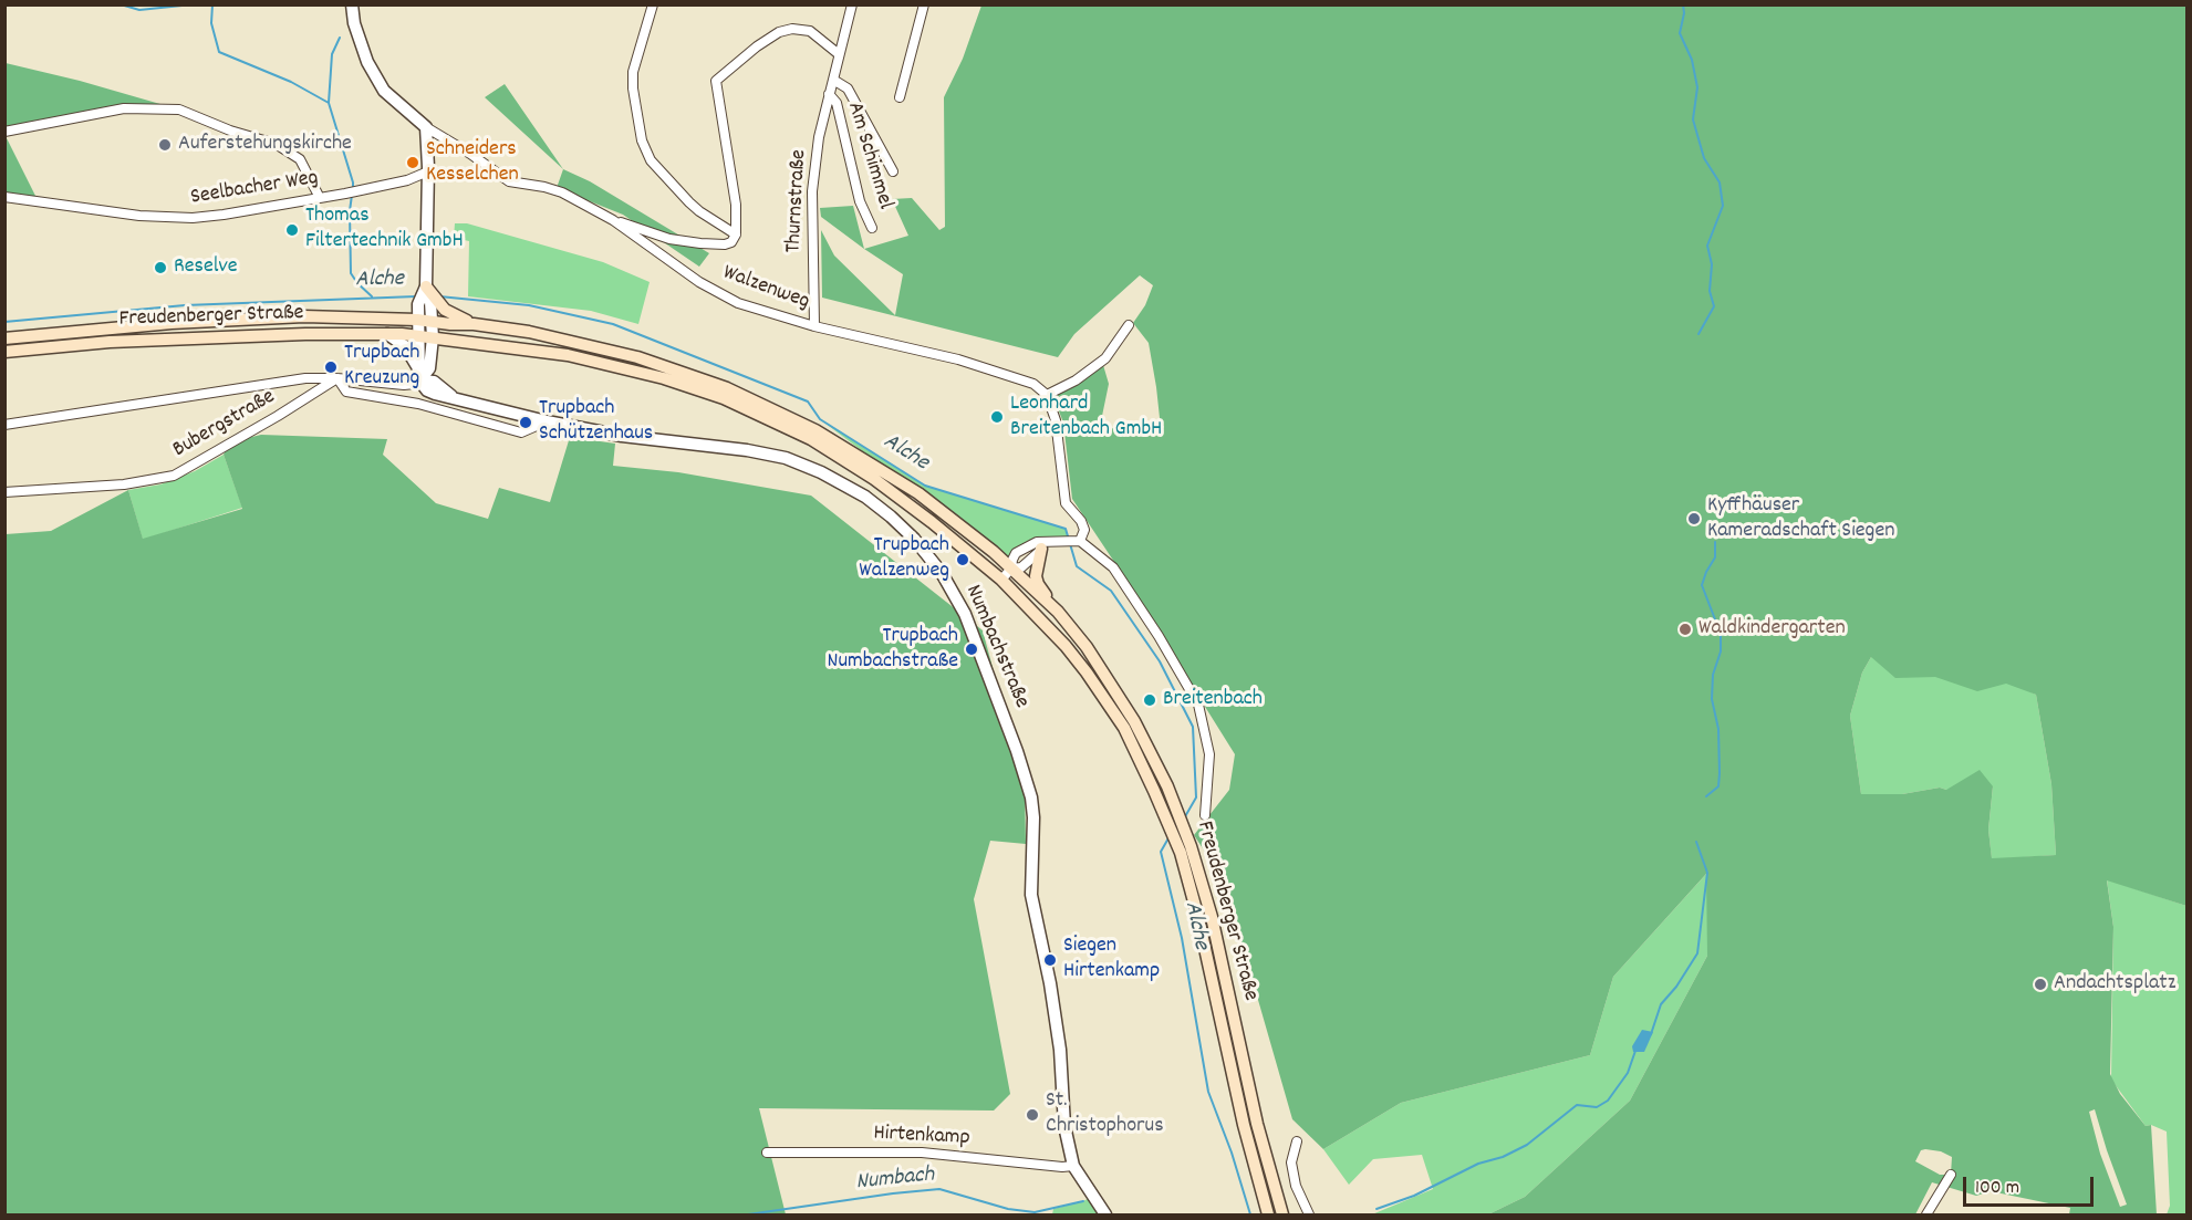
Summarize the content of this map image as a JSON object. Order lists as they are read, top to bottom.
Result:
{
  "streets": {
    "main road": ["Freudenberger Straße"],
    "street": [
      "Am Schimmel",
      "Seelbacher Weg",
      "Thurnstraße",
      "Walzenweg",
      "Bubergstraße",
      "Numbachstraße",
      "Hirtenkamp"
    ]
  },
  "crossings": [
    ["Am Schimmel", "Thurnstraße"],
    ["Thurnstraße", "Walzenweg"],
    ["Numbachstraße", "Hirtenkamp"]
  ],
  "water": ["Alche", "Numbach"],
  "places": [
    "Auferstehungskirche",
    "Schneiders Kesselchen",
    "Thomas Filtertechnik GmbH",
    "Reselve",
    "Trupbach Kreuzung",
    "Leonhard Breitenbach GmbH",
    "Trupbach Schützenhaus",
    "Kyffhäuser Kameradschaft Siegen",
    "Trupbach Walzenweg",
    "Waldkindergarten",
    "Trupbach Numbachstraße",
    "Breitenbach",
    "Siegen Hirtenkamp",
    "Andachtsplatz",
    "St. Christophorus"
  ],
  "scale_bar": "100 m"
}
